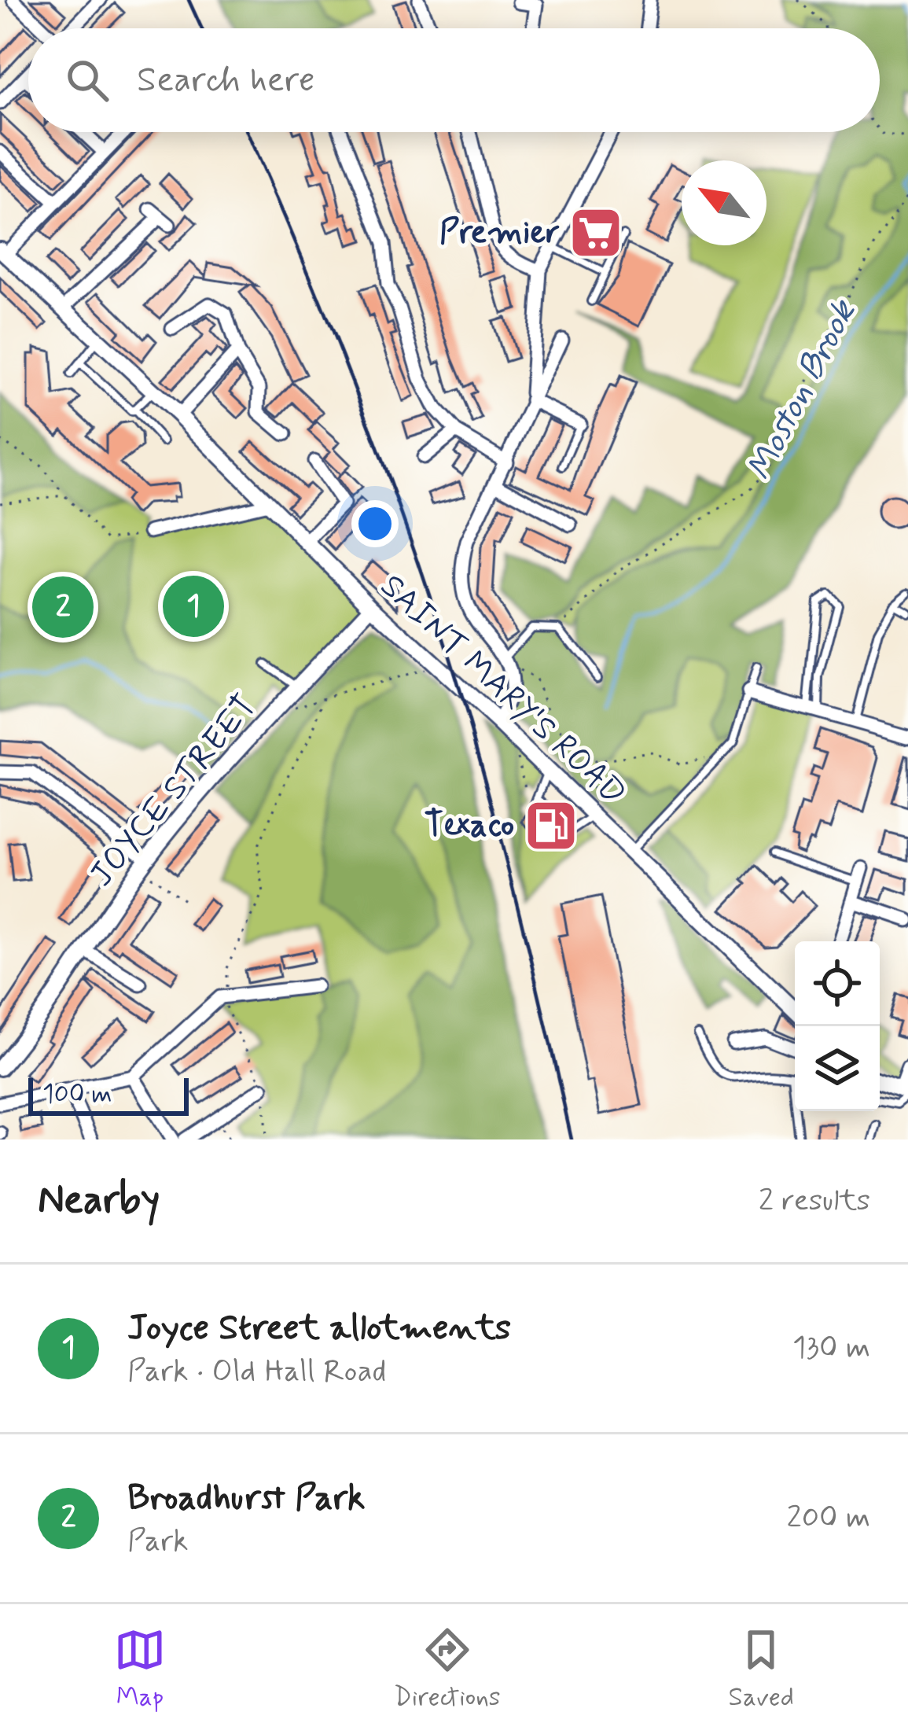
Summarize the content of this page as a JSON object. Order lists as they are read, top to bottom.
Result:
{
  "streets": {
    "street": ["SAINT MARY'S ROAD", "JOYCE STREET"]
  },
  "crossings": [
    ["SAINT MARY'S ROAD", "JOYCE STREET"]
  ],
  "water": ["Moston Brook"],
  "places": {
    "supermarket": ["Premier"],
    "fuel station": ["Texaco"]
  },
  "scale_bar": "100 m",
  "north": "top left",
  "page": {
    "search": "Search here",
    "pins": ["1", "2"],
    "scale": "100 m",
    "heading": ["Nearby", "2 results"],
    "list": [
      {
        "mark": "1",
        "name": "Joyce Street allotments",
        "note": "Park · Old Hall Road",
        "value": "130 m"
      },
      {
        "mark": "2",
        "name": "Broadhurst Park",
        "note": "Park",
        "value": "200 m"
      }
    ],
    "nav": ["Map", "Directions", "Saved"]
  }
}
